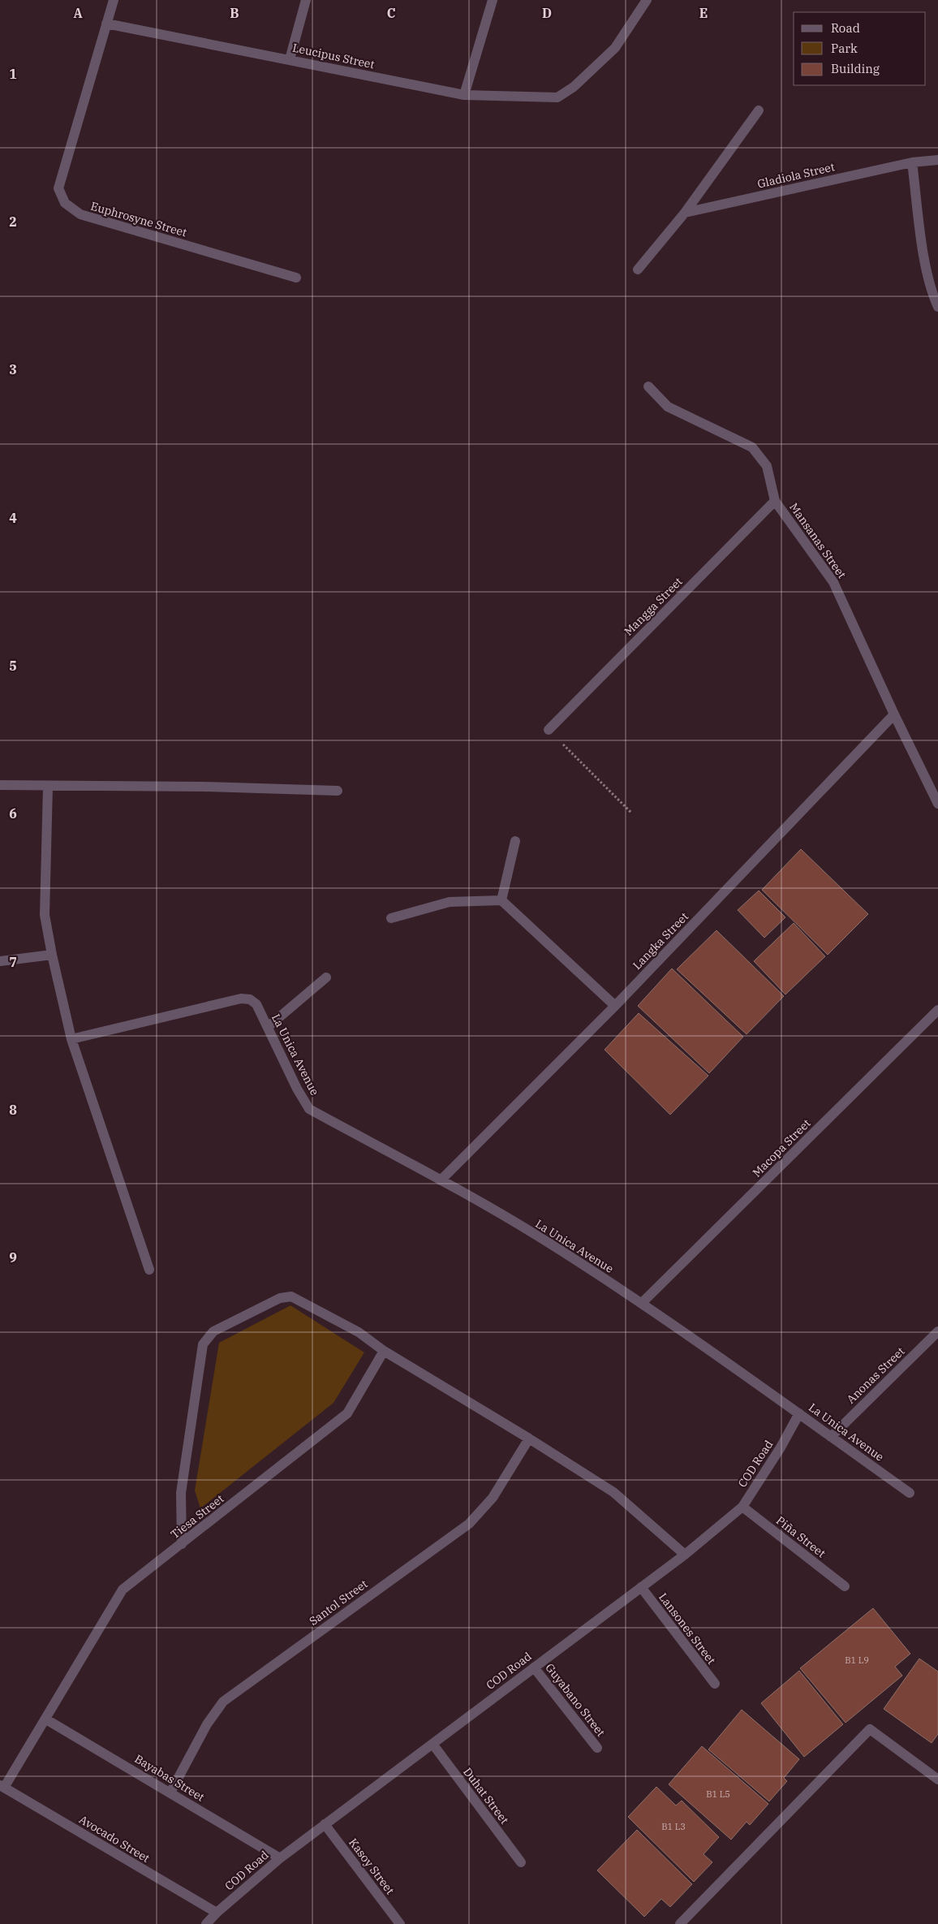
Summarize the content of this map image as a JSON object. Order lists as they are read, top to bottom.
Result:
{
  "streets": {
    "street": [
      "Leucipus Street",
      "Gladiola Street",
      "Euphrosyne Street",
      "Mansanas Street",
      "Mangga Street",
      "Langka Street",
      "La Unica Avenue",
      "Macopa Street",
      "Anonas Street",
      "COD Road",
      "Tiesa Street",
      "Piña Street",
      "Santol Street",
      "Lansones Street",
      "Guyabano Street",
      "Bayabas Street",
      "Duhat Street",
      "Avocado Street",
      "Kasoy Street"
    ]
  },
  "crossings": [
    ["Leucipus Street", "Euphrosyne Street"],
    ["Mansanas Street", "Mangga Street"],
    ["Mansanas Street", "Langka Street"],
    ["Langka Street", "La Unica Avenue"],
    ["La Unica Avenue", "Macopa Street"],
    ["La Unica Avenue", "Anonas Street"],
    ["La Unica Avenue", "COD Road"],
    ["COD Road", "Piña Street"],
    ["COD Road", "Lansones Street"],
    ["COD Road", "Guyabano Street"],
    ["COD Road", "Bayabas Street"],
    ["COD Road", "Duhat Street"],
    ["COD Road", "Avocado Street"],
    ["COD Road", "Kasoy Street"],
    ["Tiesa Street", "Bayabas Street"],
    ["Tiesa Street", "Avocado Street"],
    ["Santol Street", "Bayabas Street"]
  ],
  "house_numbers": ["B1 L9", "B1 L5", "B1 L3"],
  "legend": ["Road", "Park", "Building"],
  "grid": {
    "columns": [
      "A",
      "B",
      "C",
      "D",
      "E"
    ],
    "rows": [
      "1",
      "2",
      "3",
      "4",
      "5",
      "6",
      "7",
      "8",
      "9"
    ]
  }
}
